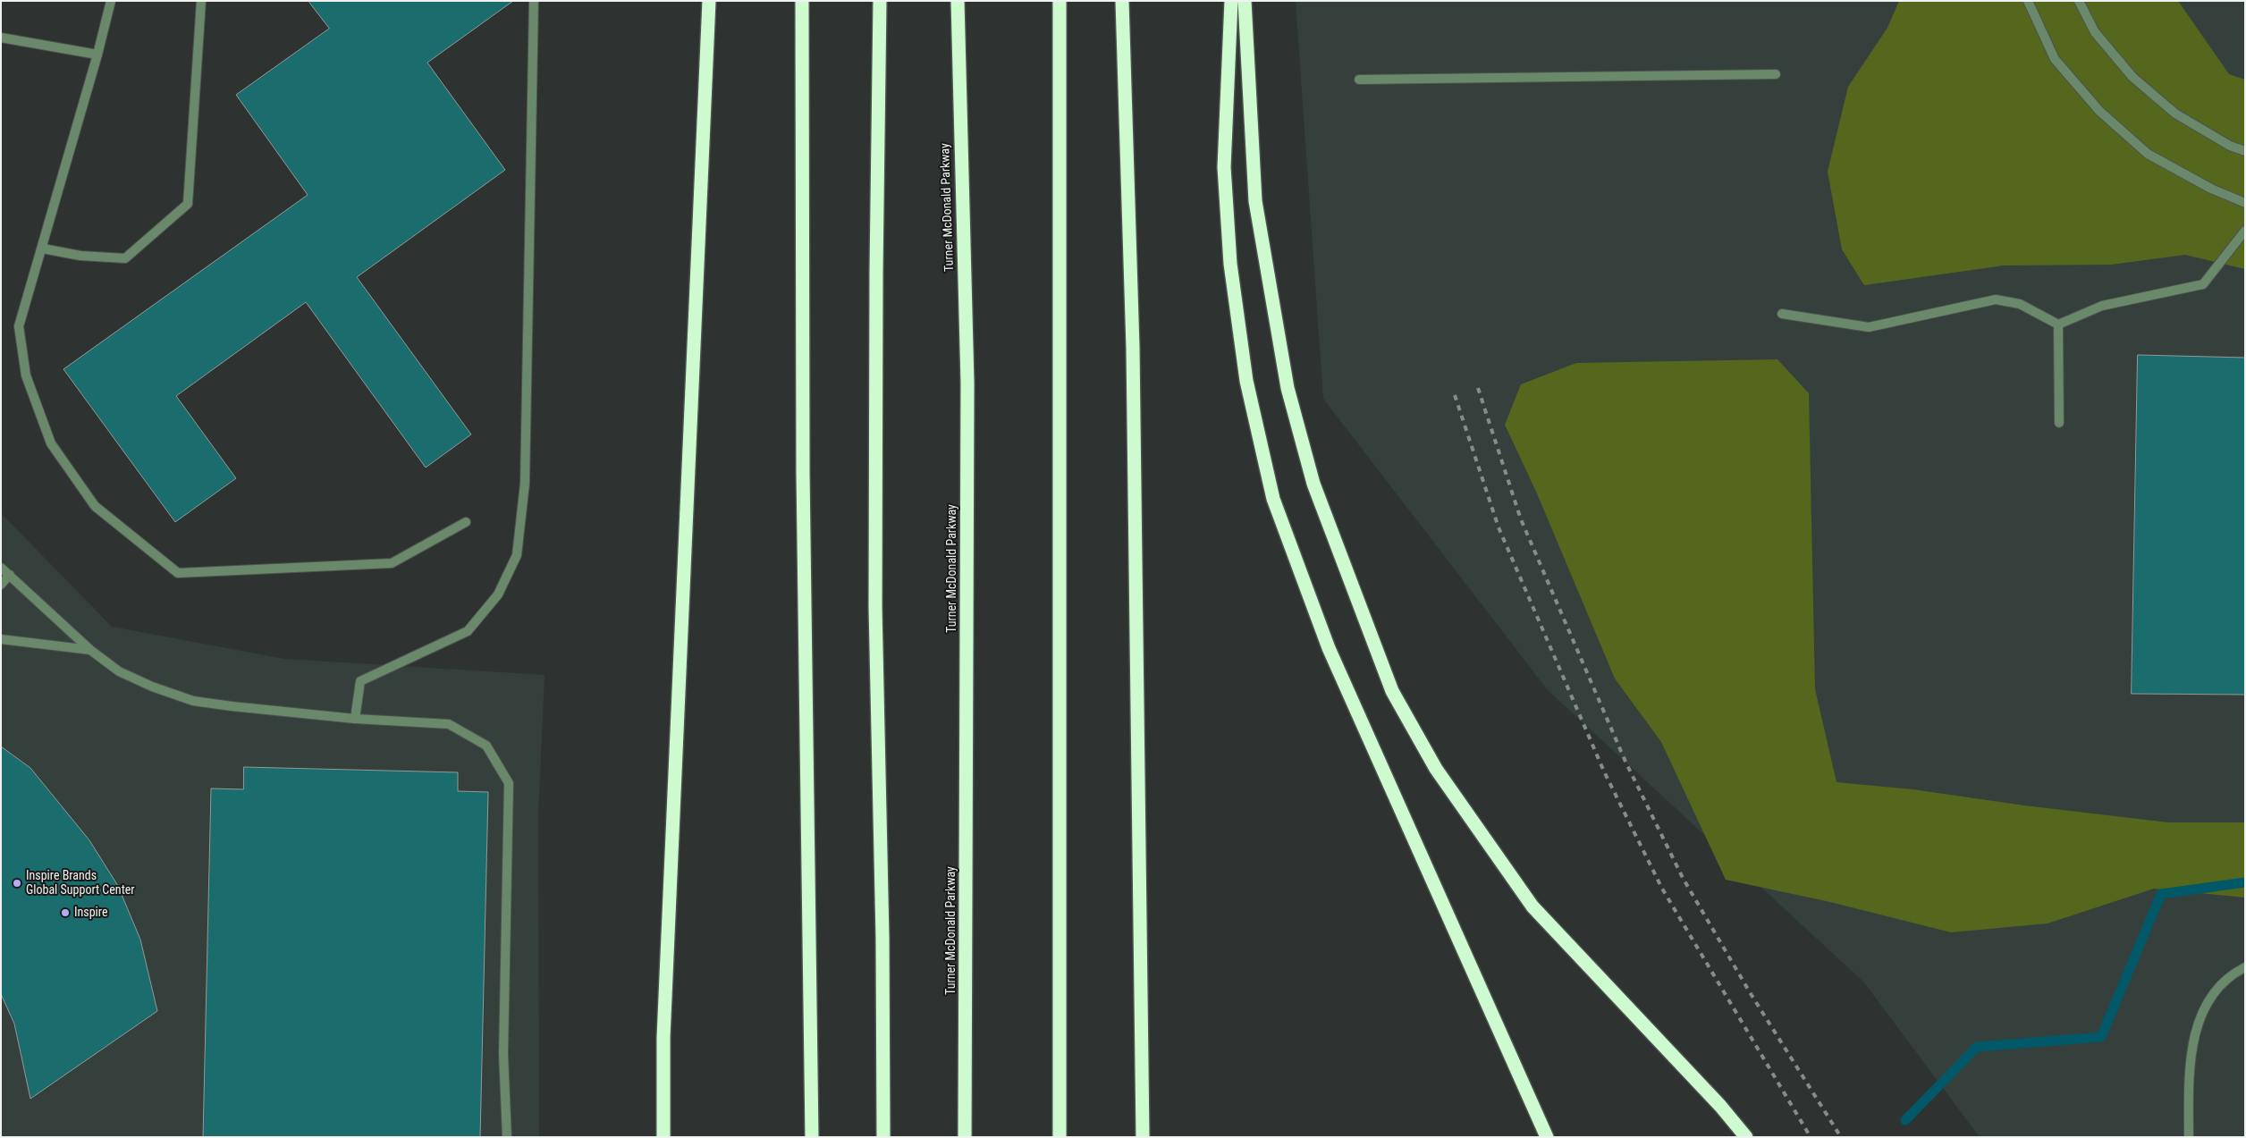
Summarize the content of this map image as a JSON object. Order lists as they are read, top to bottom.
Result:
{
  "streets": {
    "highway": ["Turner McDonald Parkway"]
  },
  "places": ["Inspire Brands Global Support Center", "Inspire"]
}
